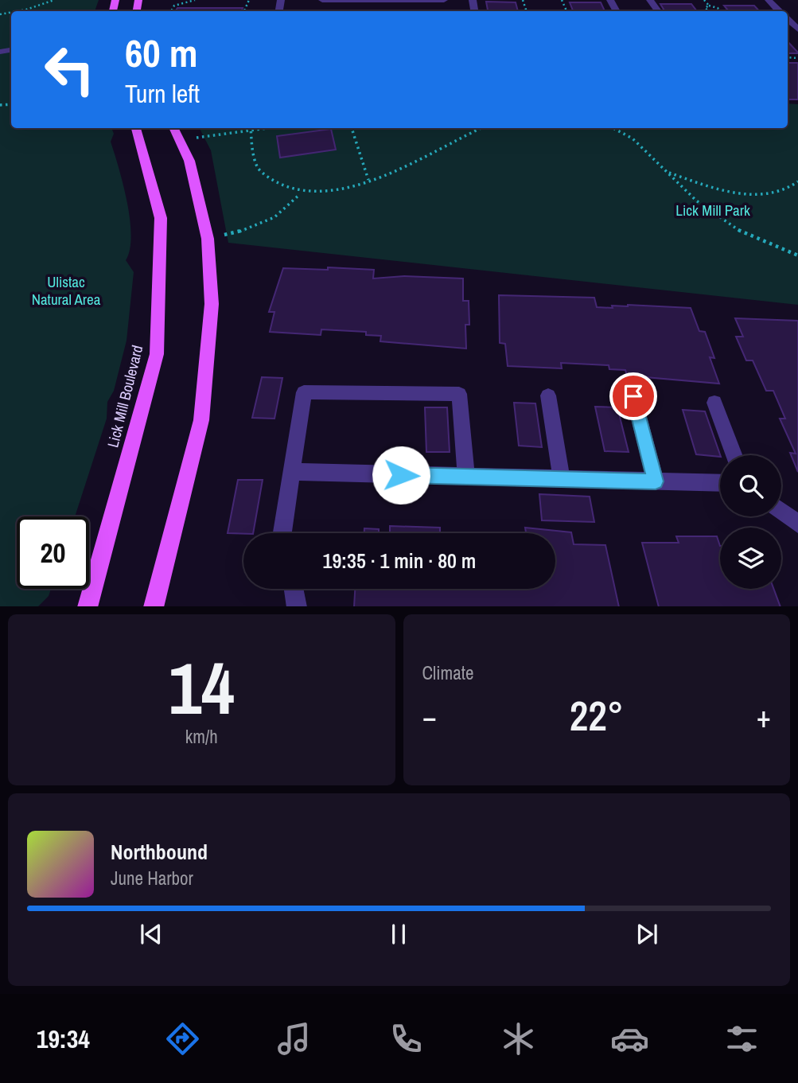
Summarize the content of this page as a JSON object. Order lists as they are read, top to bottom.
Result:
{
  "streets": {
    "main road": ["Lick Mill Boulevard"]
  },
  "parks": ["Lick Mill Park", "Ulistac Natural Area"],
  "page": {
    "turn": ["60 m", "Turn left"],
    "limit": "20",
    "trip": "19:35 · 1 min · 80 m",
    "tile": [
      ["14", "km/h"],
      "Climate"
    ],
    "heat": ["−", "22°", "+"],
    "song": ["Northbound", "June Harbor"],
    "tabs": "19:34"
  }
}
